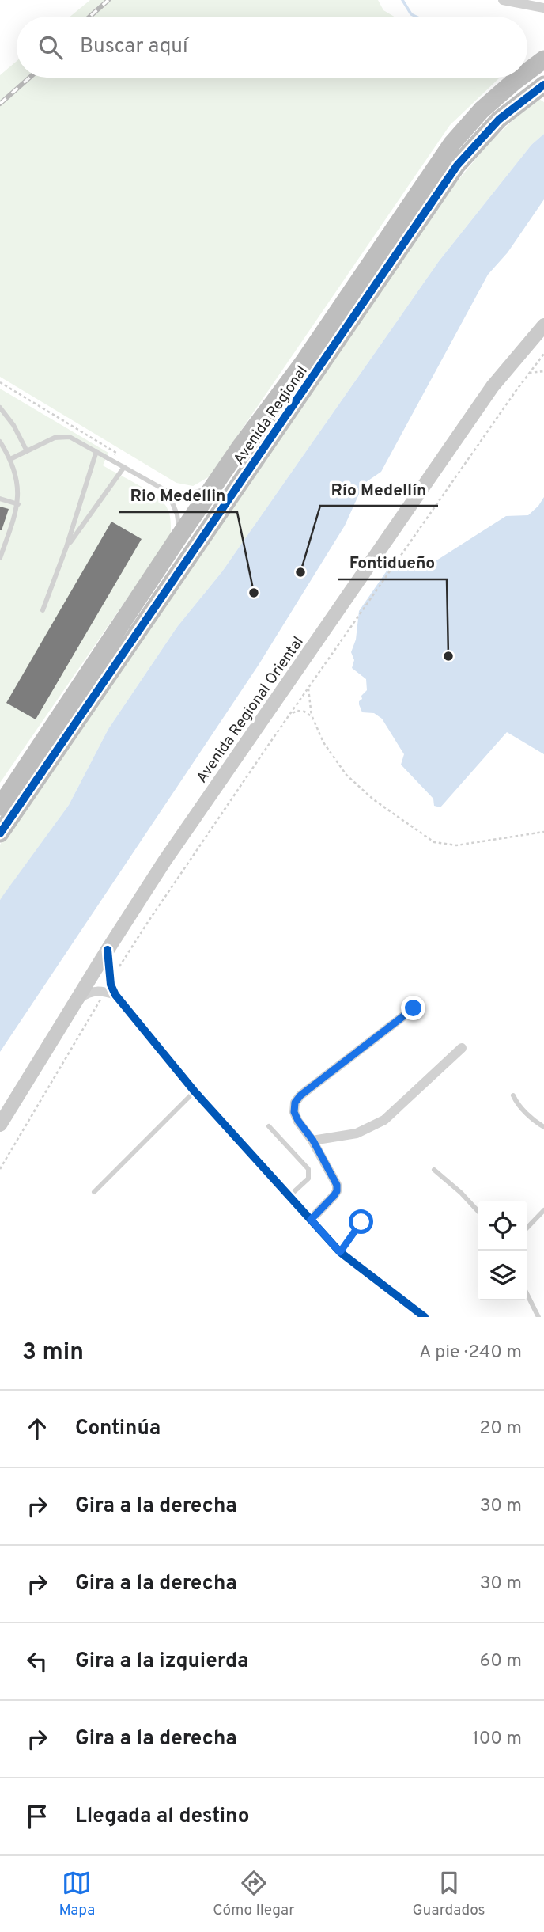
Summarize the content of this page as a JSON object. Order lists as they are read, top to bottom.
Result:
{
  "streets": {
    "highway": ["Avenida Regional"],
    "main road": ["Avenida Regional Oriental"]
  },
  "places": ["Río Medellín", "Rio Medellin", "Fontidueño"],
  "page": {
    "search": "Buscar aquí",
    "heading": ["3 min", "A pie · 240 m"],
    "list": [
      ["Continúa", "20 m"],
      ["Gira a la derecha", "30 m"],
      ["Gira a la derecha", "30 m"],
      ["Gira a la izquierda", "60 m"],
      ["Gira a la derecha", "100 m"],
      "Llegada al destino"
    ],
    "nav": ["Mapa", "Cómo llegar", "Guardados"]
  }
}
